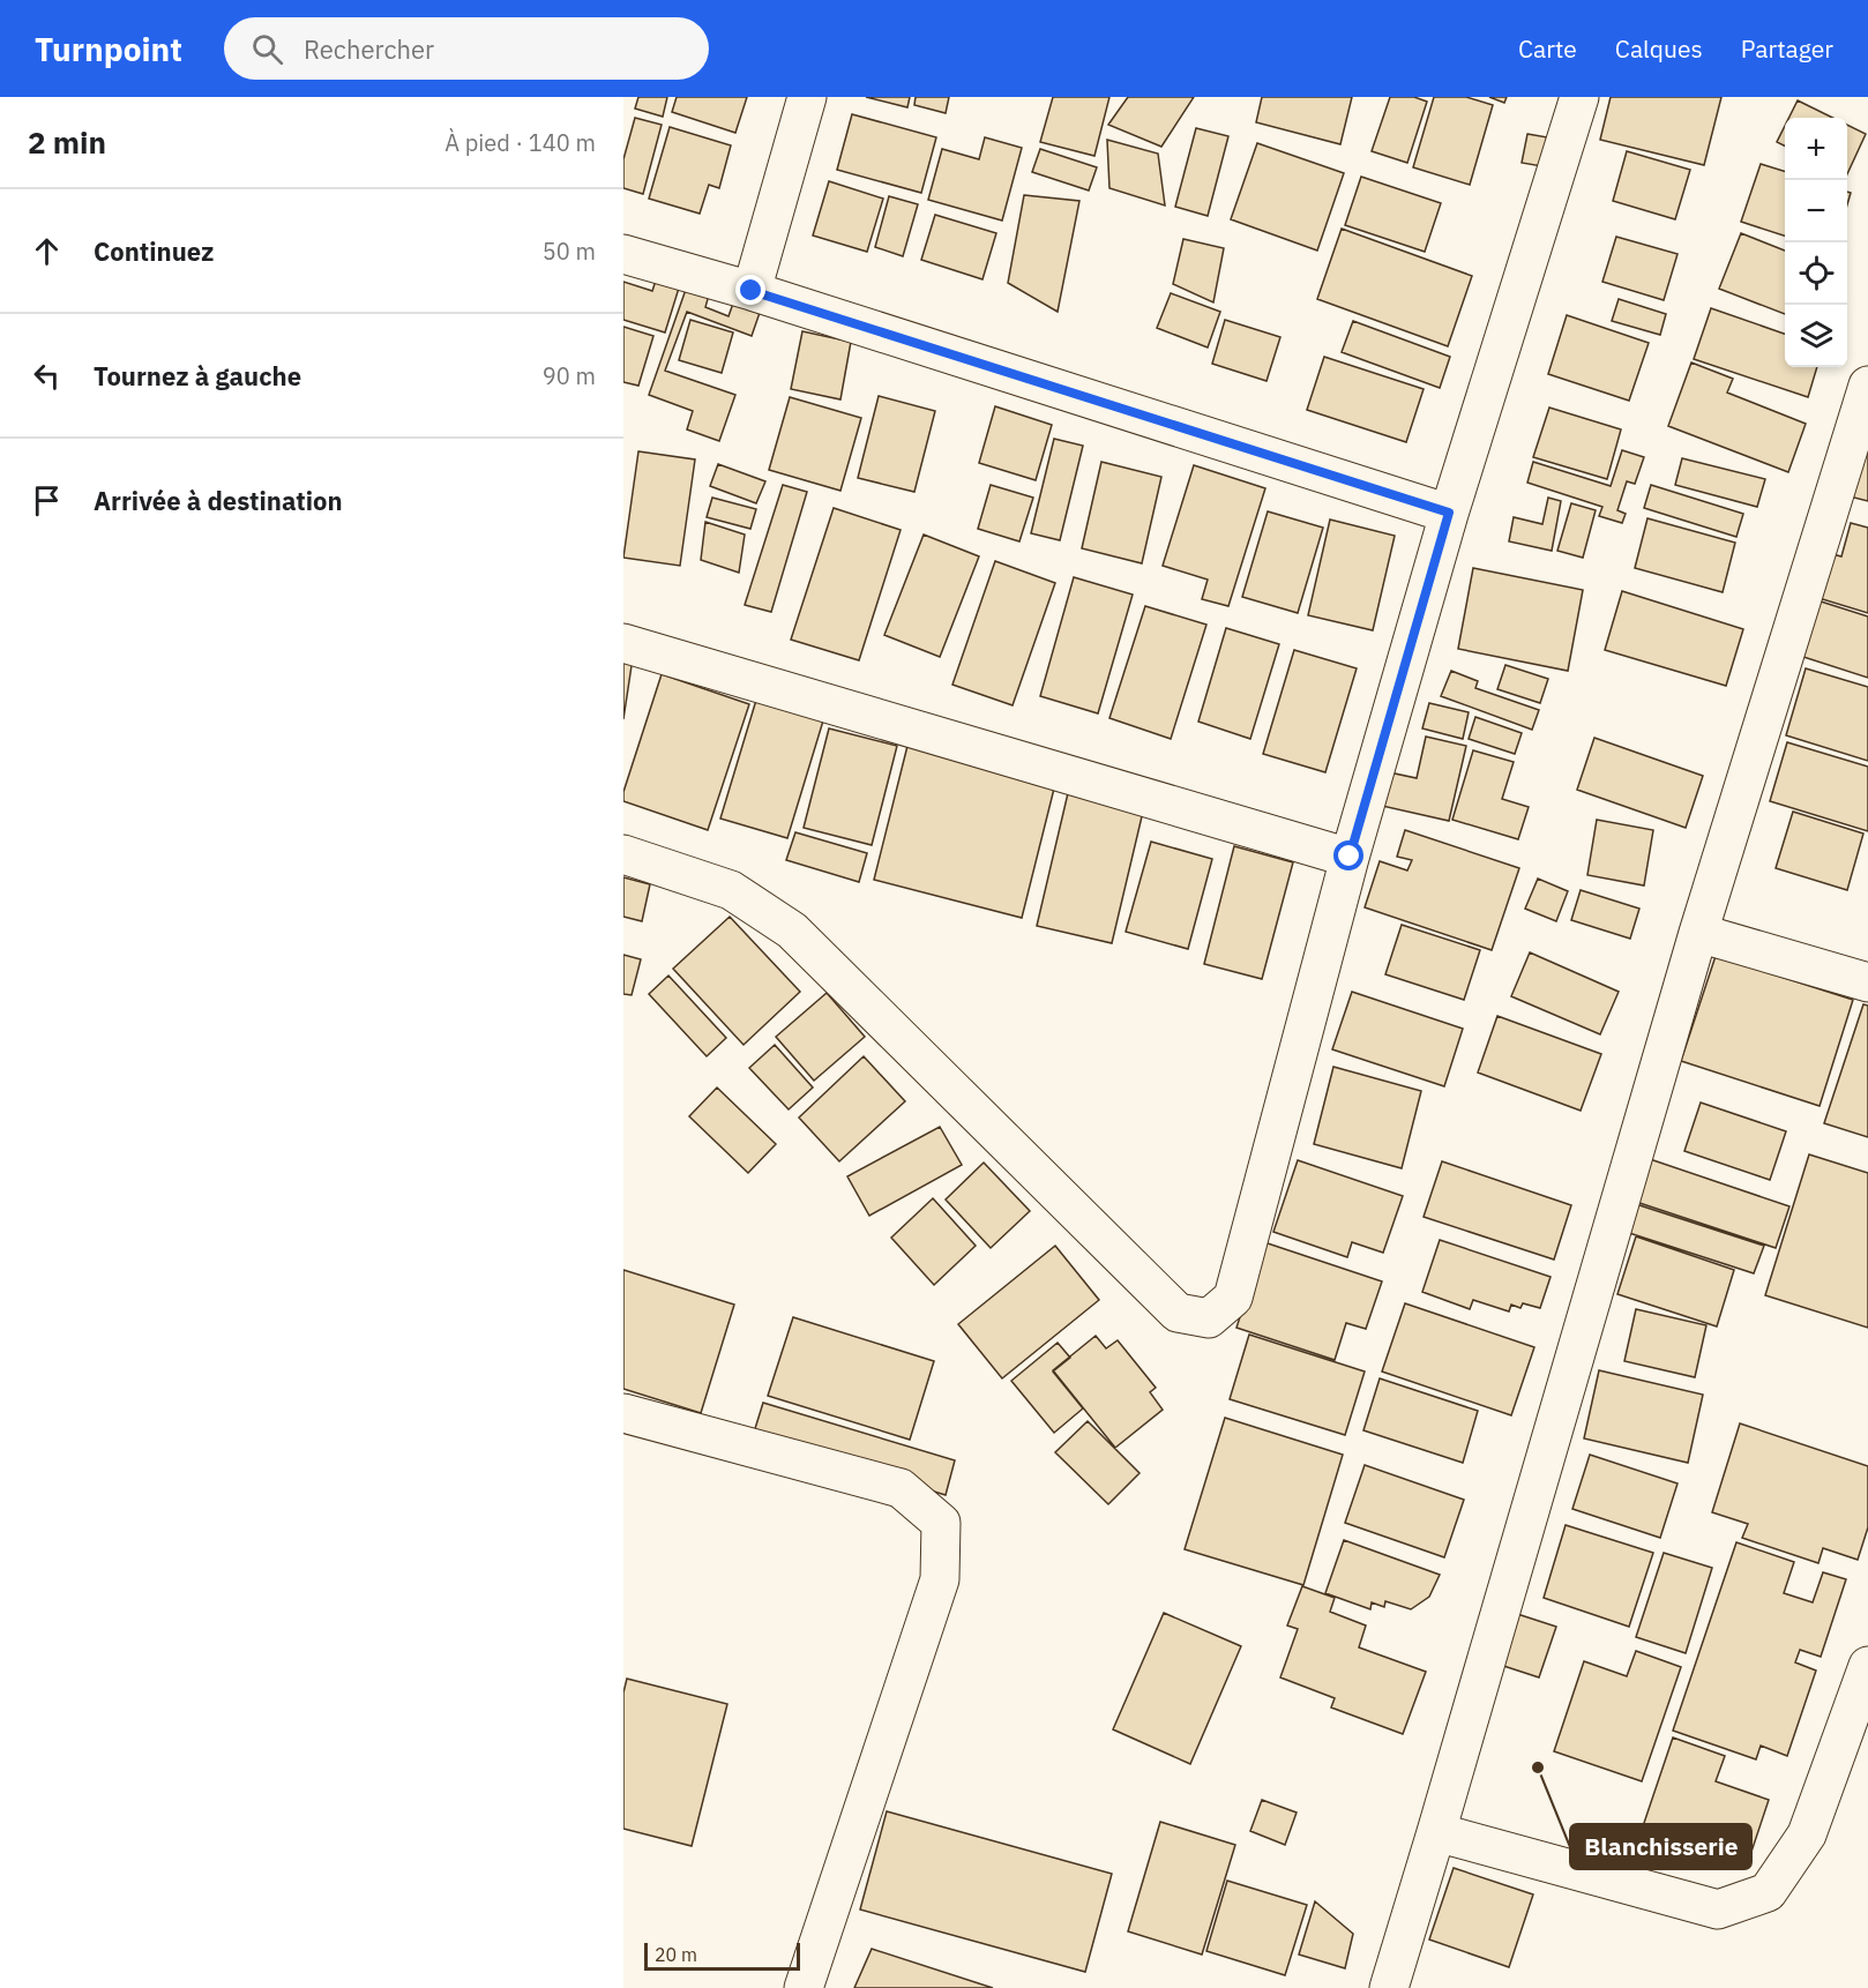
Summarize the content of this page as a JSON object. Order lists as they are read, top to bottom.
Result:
{
  "places": ["Blanchisserie"],
  "scale_bar": "20 m",
  "page": {
    "header": "Turnpoint",
    "search": "Rechercher",
    "nav": ["Carte", "Calques", "Partager"],
    "heading": ["2 min", "À pied · 140 m"],
    "map_buttons": ["+", "−"],
    "list": [
      ["Continuez", "50 m"],
      ["Tournez à gauche", "90 m"],
      "Arrivée à destination"
    ],
    "scale": "20 m"
  }
}
